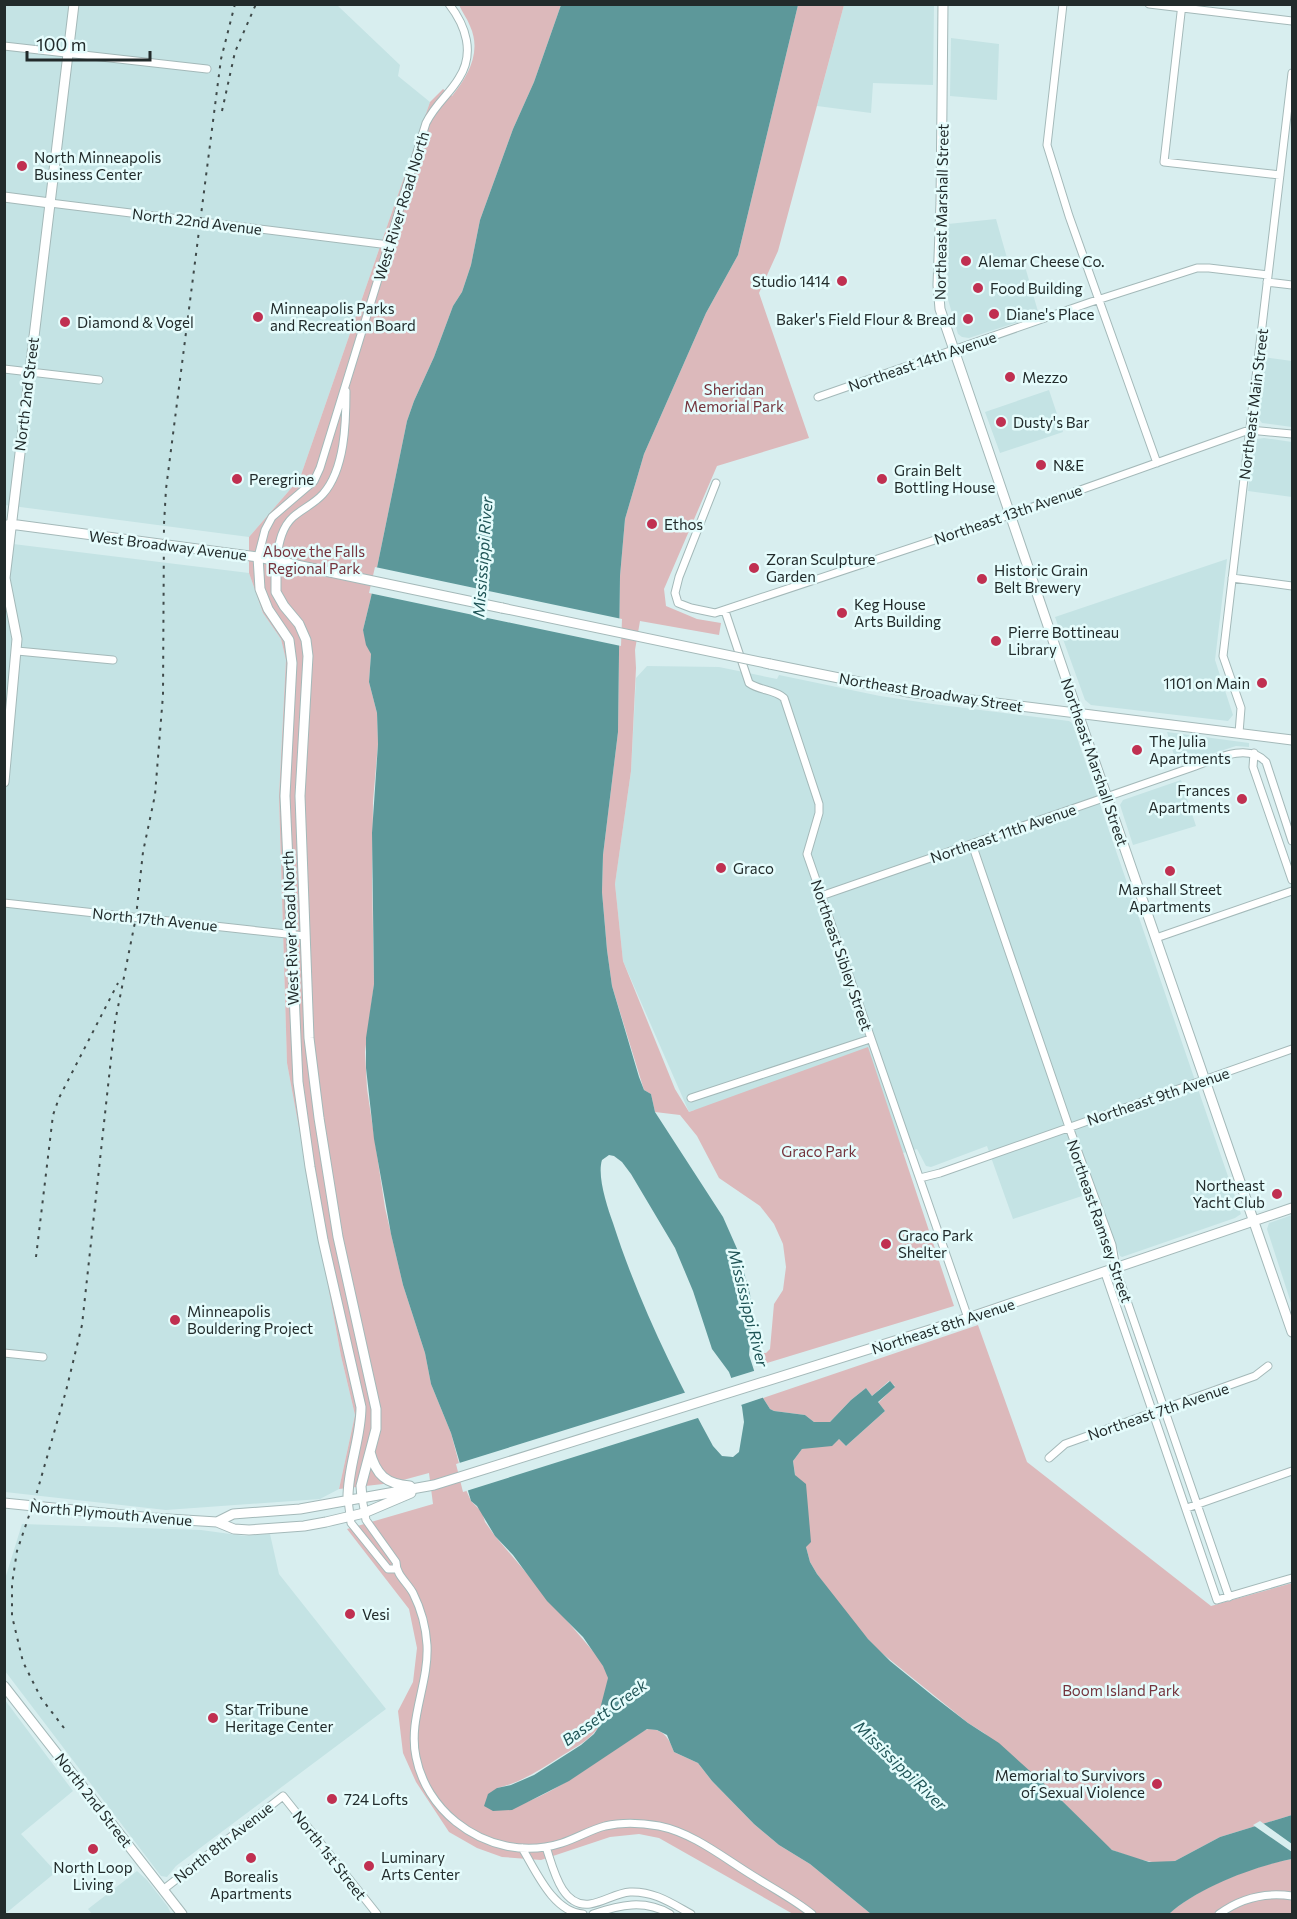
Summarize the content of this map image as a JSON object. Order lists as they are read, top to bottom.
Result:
{
  "streets": {
    "street": [
      "West River Road North",
      "Northeast Marshall Street",
      "North 22nd Avenue",
      "Northeast 14th Avenue",
      "North 2nd Street",
      "Northeast Main Street",
      "Northeast 13th Avenue",
      "West Broadway Avenue",
      "Northeast Broadway Street",
      "Northeast 11th Avenue",
      "North 17th Avenue",
      "Northeast Sibley Street",
      "Northeast 9th Avenue",
      "Northeast Ramsey Street",
      "Northeast 8th Avenue",
      "Northeast 7th Avenue",
      "North Plymouth Avenue",
      "North 8th Avenue",
      "North 1st Street"
    ]
  },
  "crossings": [
    ["West River Road North", "North 22nd Avenue"],
    ["West River Road North", "West Broadway Avenue"],
    ["West River Road North", "North 17th Avenue"],
    ["West River Road North", "North Plymouth Avenue"],
    ["Northeast Marshall Street", "Northeast 14th Avenue"],
    ["Northeast Marshall Street", "Northeast 13th Avenue"],
    ["Northeast Marshall Street", "Northeast Broadway Street"],
    ["Northeast Marshall Street", "Northeast 11th Avenue"],
    ["Northeast Marshall Street", "Northeast 9th Avenue"],
    ["Northeast Marshall Street", "Northeast 8th Avenue"],
    ["North 22nd Avenue", "North 2nd Street"],
    ["Northeast 14th Avenue", "Northeast Main Street"],
    ["North 2nd Street", "West Broadway Avenue"],
    ["North 2nd Street", "North 8th Avenue"],
    ["Northeast Main Street", "Northeast 13th Avenue"],
    ["Northeast Main Street", "Northeast Broadway Street"],
    ["Northeast 13th Avenue", "Northeast Sibley Street"],
    ["West Broadway Avenue", "Northeast Broadway Street"],
    ["Northeast 11th Avenue", "Northeast Sibley Street"],
    ["Northeast 11th Avenue", "Northeast Ramsey Street"],
    ["Northeast Sibley Street", "Northeast 9th Avenue"],
    ["Northeast Sibley Street", "Northeast 8th Avenue"],
    ["Northeast 9th Avenue", "Northeast Ramsey Street"],
    ["Northeast Ramsey Street", "Northeast 8th Avenue"],
    ["Northeast Ramsey Street", "Northeast 7th Avenue"],
    ["Northeast 8th Avenue", "North Plymouth Avenue"],
    ["North 8th Avenue", "North 1st Street"]
  ],
  "water": ["Mississippi River", "Bassett Creek"],
  "parks": [
    "Sheridan Memorial Park",
    "Above the Falls Regional Park",
    "Graco Park",
    "Boom Island Park"
  ],
  "places": [
    "North Minneapolis Business Center",
    "Alemar Cheese Co.",
    "Studio 1414",
    "Food Building",
    "Diane's Place",
    "Minneapolis Parks and Recreation Board",
    "Baker's Field Flour & Bread",
    "Diamond & Vogel",
    "Mezzo",
    "Dusty's Bar",
    "N&E",
    "Peregrine",
    "Grain Belt Bottling House",
    "Ethos",
    "Zoran Sculpture Garden",
    "Historic Grain Belt Brewery",
    "Keg House Arts Building",
    "Pierre Bottineau Library",
    "1101 on Main",
    "The Julia Apartments",
    "Frances Apartments",
    "Graco",
    "Marshall Street Apartments",
    "Northeast Yacht Club",
    "Graco Park Shelter",
    "Minneapolis Bouldering Project",
    "Vesi",
    "Star Tribune Heritage Center",
    "Memorial to Survivors of Sexual Violence",
    "724 Lofts",
    "North Loop Living",
    "Borealis Apartments",
    "Luminary Arts Center"
  ],
  "scale_bar": "100 m"
}
